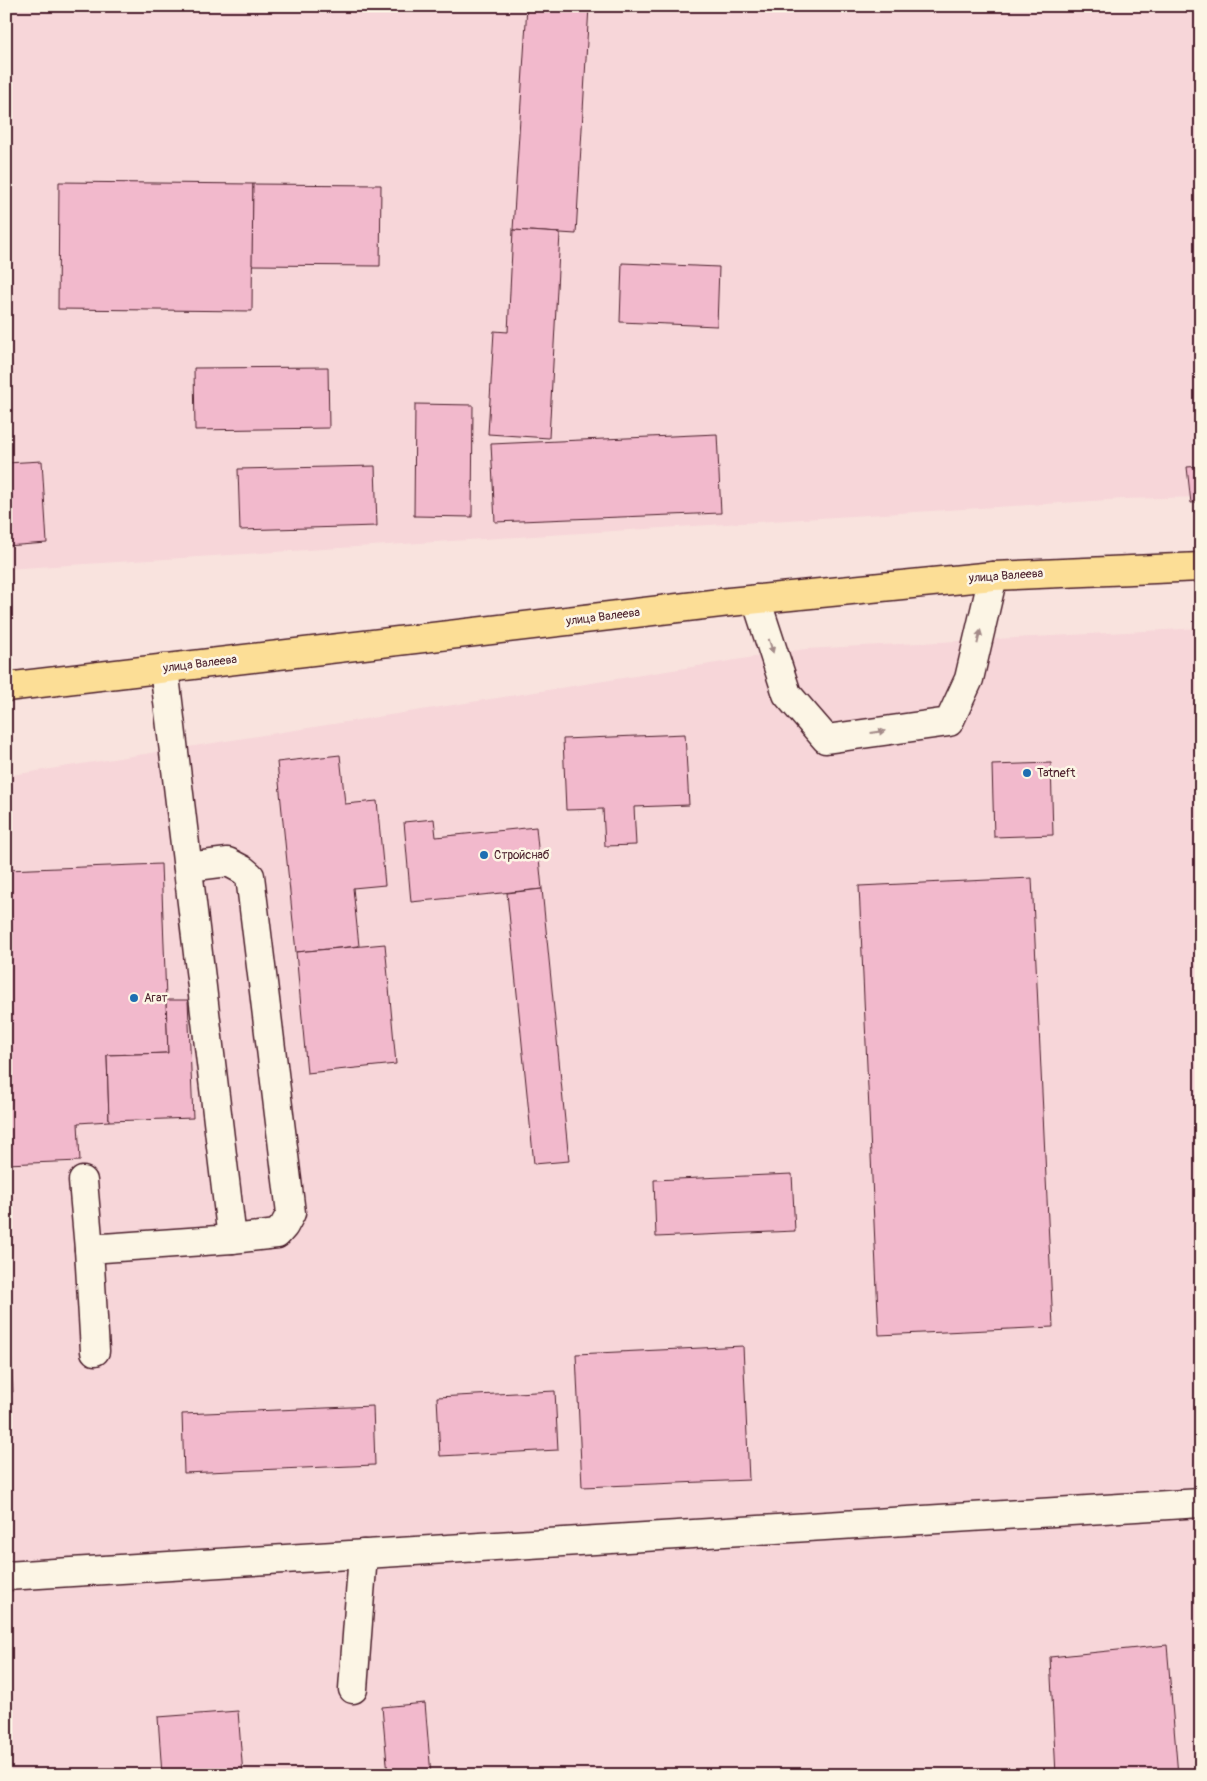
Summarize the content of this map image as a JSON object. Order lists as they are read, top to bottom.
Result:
{
  "streets": {
    "main road": ["улица Валеева"]
  },
  "places": ["Tatneft", "Стройснаб", "Агат"]
}
